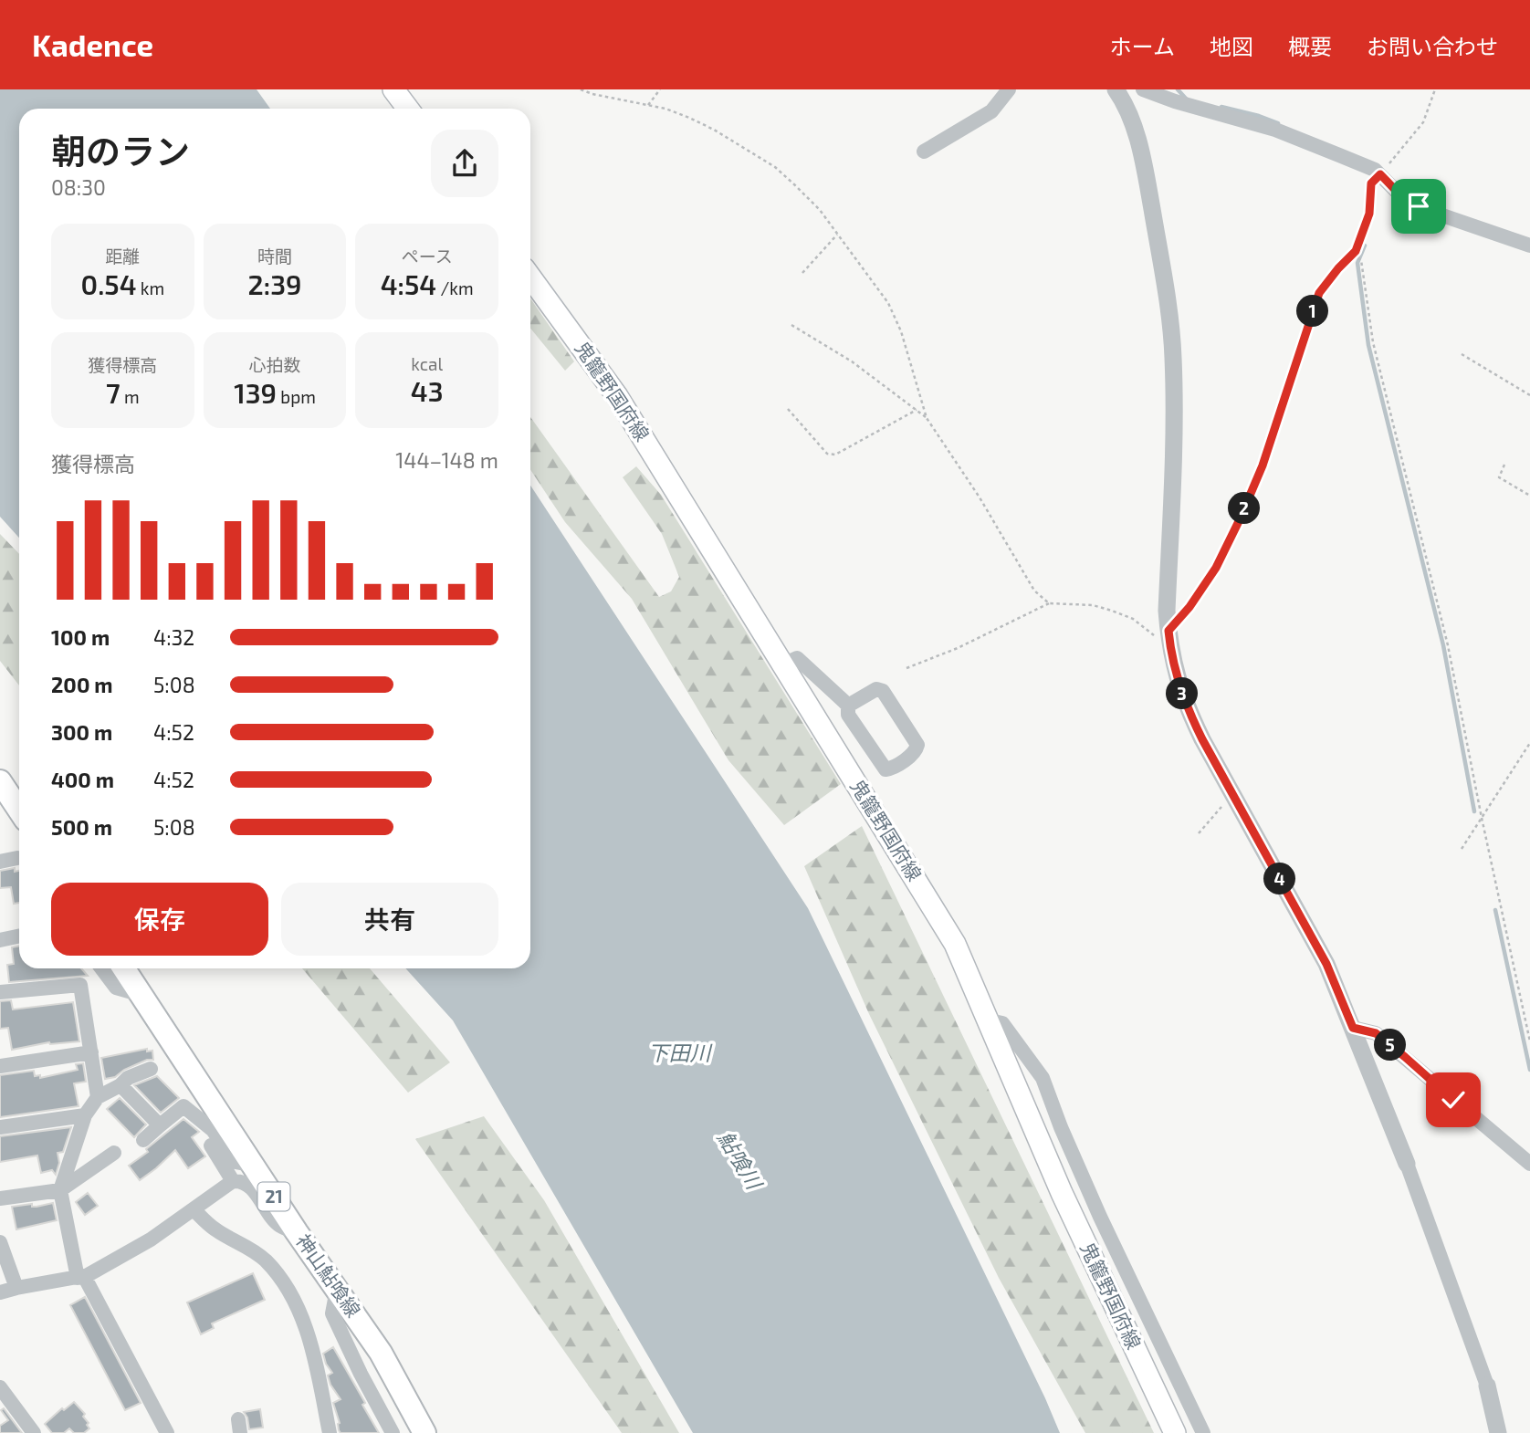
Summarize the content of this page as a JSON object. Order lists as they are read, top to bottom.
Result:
{
  "streets": {
    "main road": ["鬼籠野国府線", "21", "神山鮎喰線"]
  },
  "water": ["下田川", "鮎喰川"],
  "page": {
    "header": "Kadence",
    "nav": [
      "ホーム",
      "地図",
      "概要",
      "お問い合わせ"
    ],
    "heading": ["朝のラン", "08:30"],
    "stats": [
      ["距離", "0.54 km"],
      ["時間", "2:39"],
      ["ペース", "4:54 /km"],
      ["獲得標高", "7 m"],
      ["心拍数", "139 bpm"],
      ["kcal", "43"]
    ],
    "pins": [
      "1",
      "2",
      "3",
      "4",
      "5"
    ],
    "chart": ["獲得標高", "144–148 m"],
    "list": [
      {
        "name": "100 m",
        "note": "4:32"
      },
      {
        "name": "200 m",
        "note": "5:08"
      },
      {
        "name": "300 m",
        "note": "4:52"
      },
      {
        "name": "400 m",
        "note": "4:52"
      },
      {
        "name": "500 m",
        "note": "5:08"
      }
    ],
    "buttons": ["保存", "共有"]
  }
}
